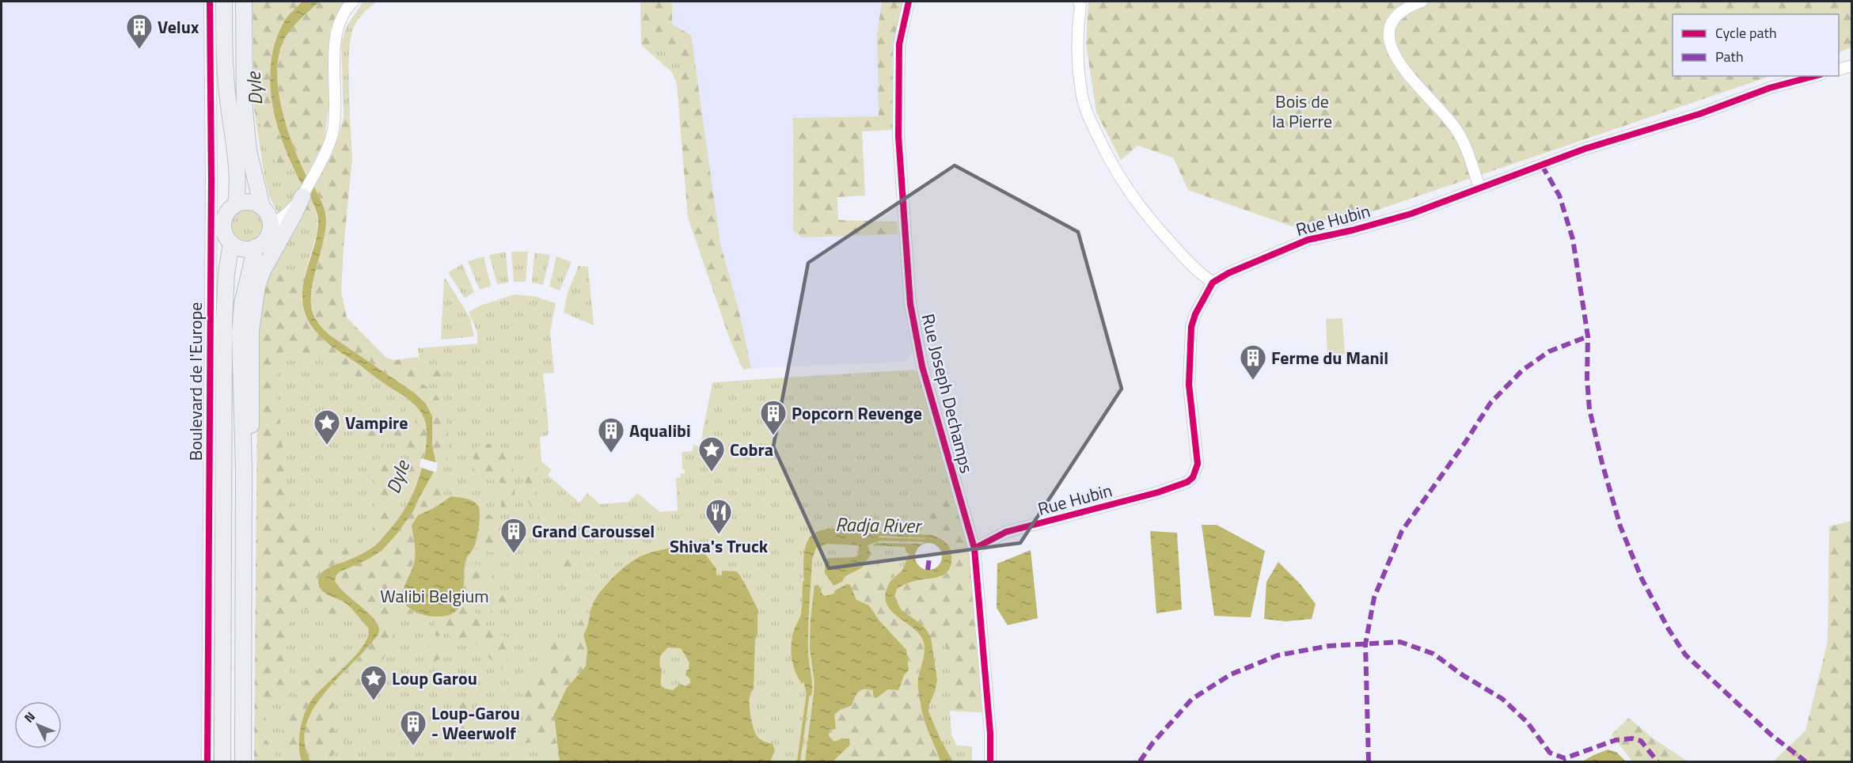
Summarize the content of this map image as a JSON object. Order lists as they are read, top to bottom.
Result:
{
  "streets": {
    "highway": ["Boulevard de l'Europe"],
    "street": ["Rue Hubin", "Rue Joseph Dechamps"]
  },
  "crossings": [
    ["Rue Hubin", "Rue Joseph Dechamps"]
  ],
  "water": ["Dyle", "Radja River"],
  "parks": ["Bois de la Pierre", "Walibi Belgium"],
  "places": {
    "building": [
      "Velux",
      "Ferme du Manil",
      "Popcorn Revenge",
      "Aqualibi",
      "Grand Caroussel",
      "Loup-Garou - Weerwolf"
    ],
    "place": ["Vampire", "Cobra", "Loup Garou"],
    "restaurant": ["Shiva's Truck"]
  },
  "legend": ["Cycle path", "Path"],
  "north": "top left"
}
